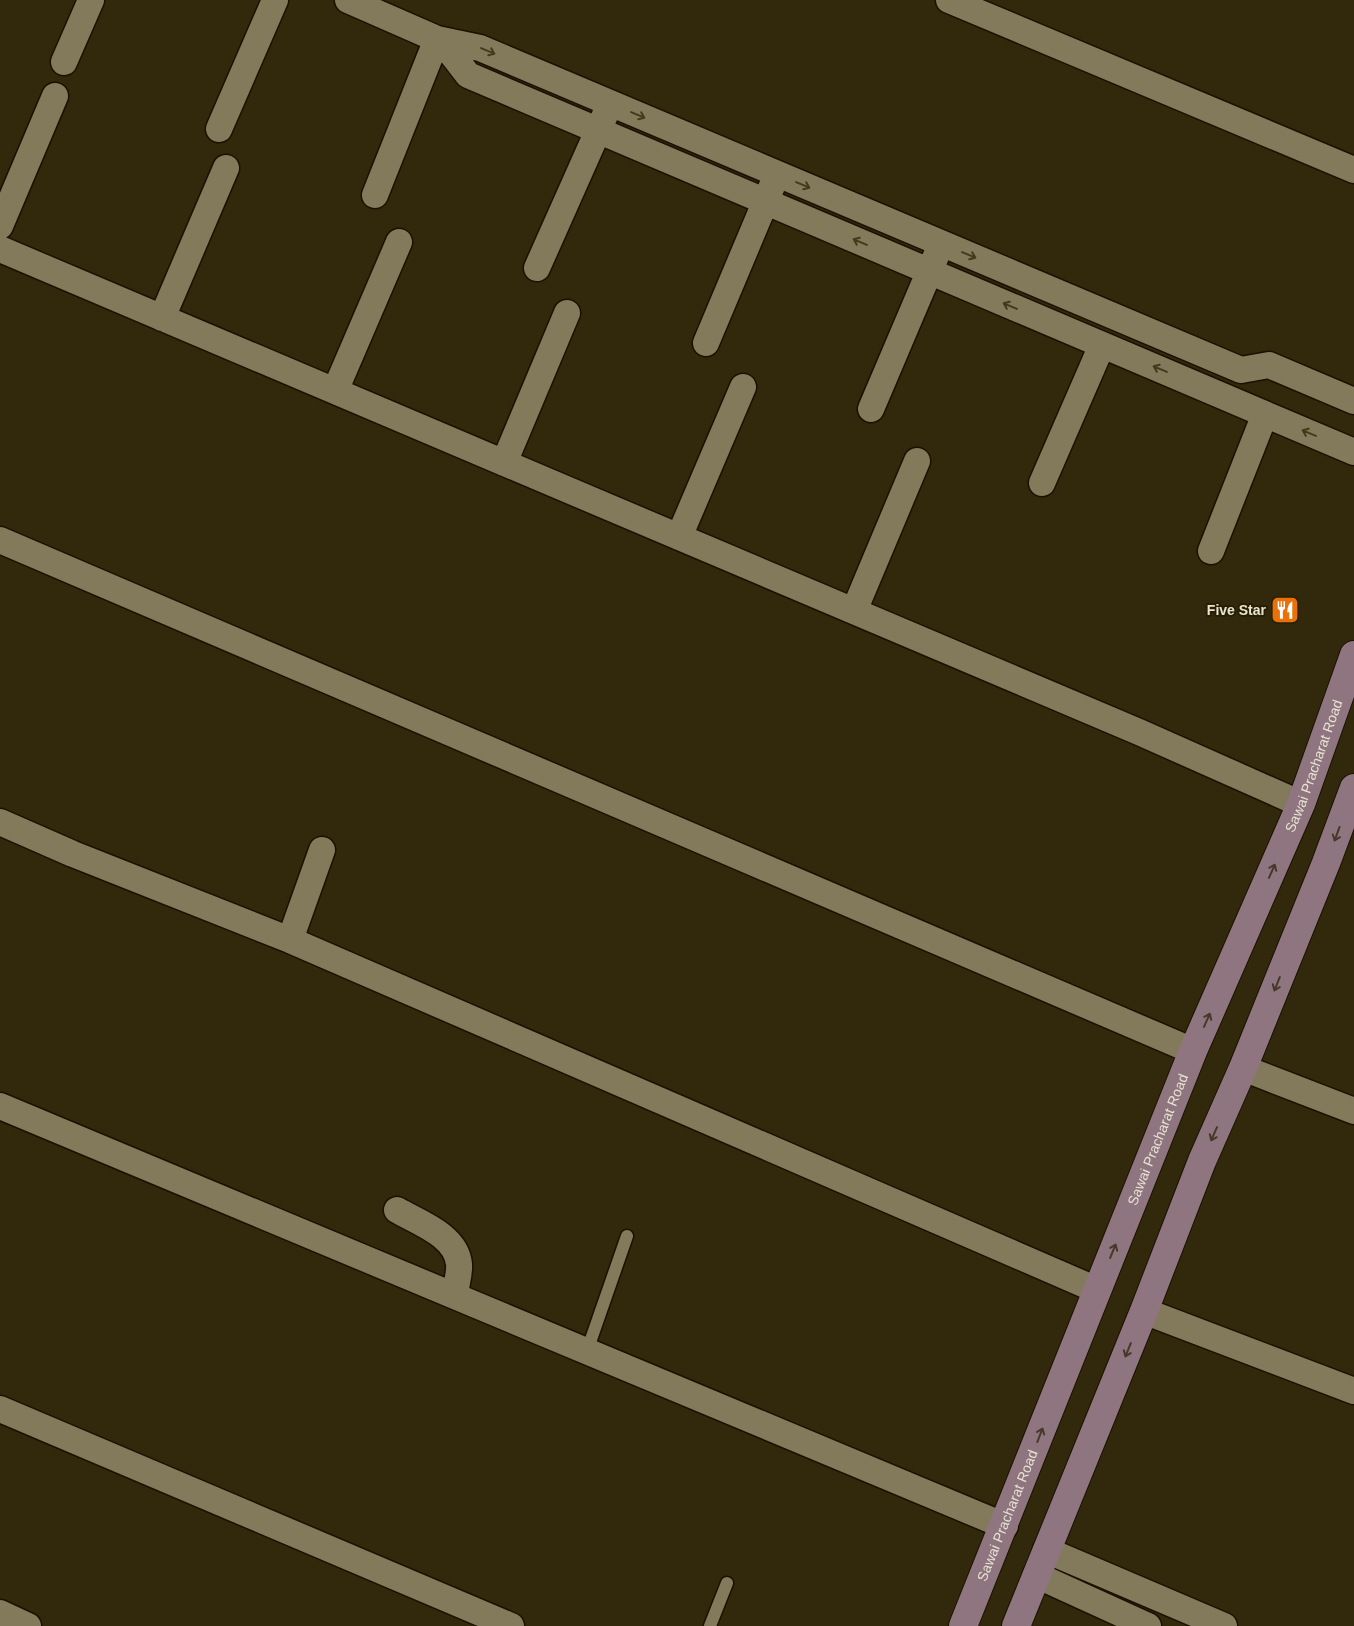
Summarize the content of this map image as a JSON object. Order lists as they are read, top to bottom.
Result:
{
  "streets": {
    "main road": ["Sawai Pracharat Road"]
  },
  "places": {
    "restaurant": ["Five Star"]
  }
}
